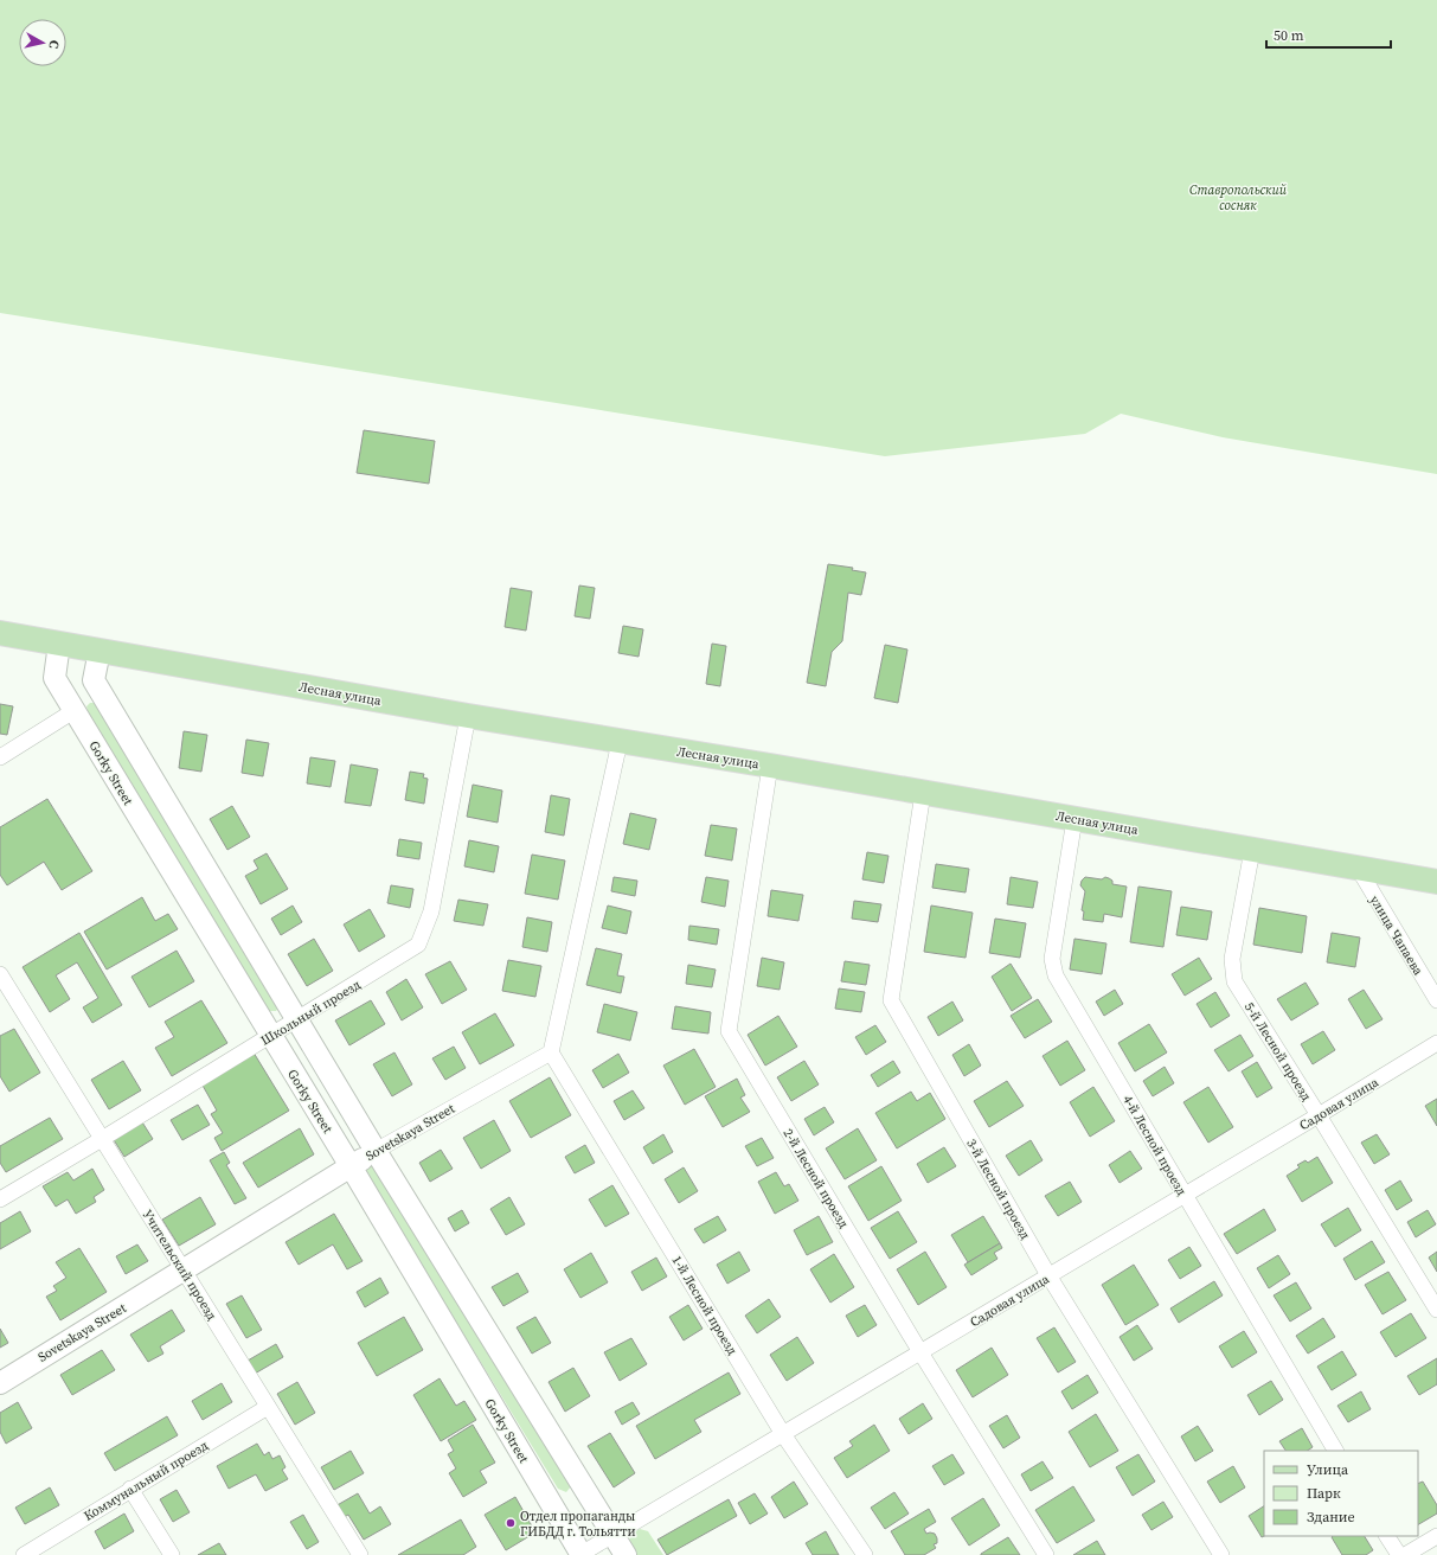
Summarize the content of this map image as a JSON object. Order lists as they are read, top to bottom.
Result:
{
  "streets": {
    "main road": ["Лесная улица", "Gorky Street", "Sovetskaya Street"],
    "street": [
      "улица Чапаева",
      "Школьный проезд",
      "5-й Лесной проезд",
      "Садовая улица",
      "4-й Лесной проезд",
      "2-й Лесной проезд",
      "3-й Лесной проезд",
      "Учительский проезд",
      "1-й Лесной проезд",
      "Коммунальный проезд"
    ]
  },
  "crossings": [
    ["Лесная улица", "Gorky Street"],
    ["Лесная улица", "улица Чапаева"],
    ["Лесная улица", "Школьный проезд"],
    ["Лесная улица", "5-й Лесной проезд"],
    ["Лесная улица", "4-й Лесной проезд"],
    ["Лесная улица", "2-й Лесной проезд"],
    ["Лесная улица", "3-й Лесной проезд"],
    ["Gorky Street", "Школьный проезд"],
    ["Gorky Street", "Садовая улица"],
    ["Gorky Street", "Sovetskaya Street"],
    ["Школьный проезд", "Учительский проезд"],
    ["5-й Лесной проезд", "Садовая улица"],
    ["Садовая улица", "4-й Лесной проезд"],
    ["Садовая улица", "2-й Лесной проезд"],
    ["Садовая улица", "3-й Лесной проезд"],
    ["Садовая улица", "1-й Лесной проезд"],
    ["Sovetskaya Street", "Учительский проезд"],
    ["Sovetskaya Street", "1-й Лесной проезд"],
    ["Учительский проезд", "Коммунальный проезд"]
  ],
  "parks": ["Ставропольский сосняк"],
  "places": ["Отдел пропаганды ГИБДД г. Тольятти"],
  "legend": ["Улица", "Парк", "Здание"],
  "scale_bar": "50 m",
  "north": "right"
}
